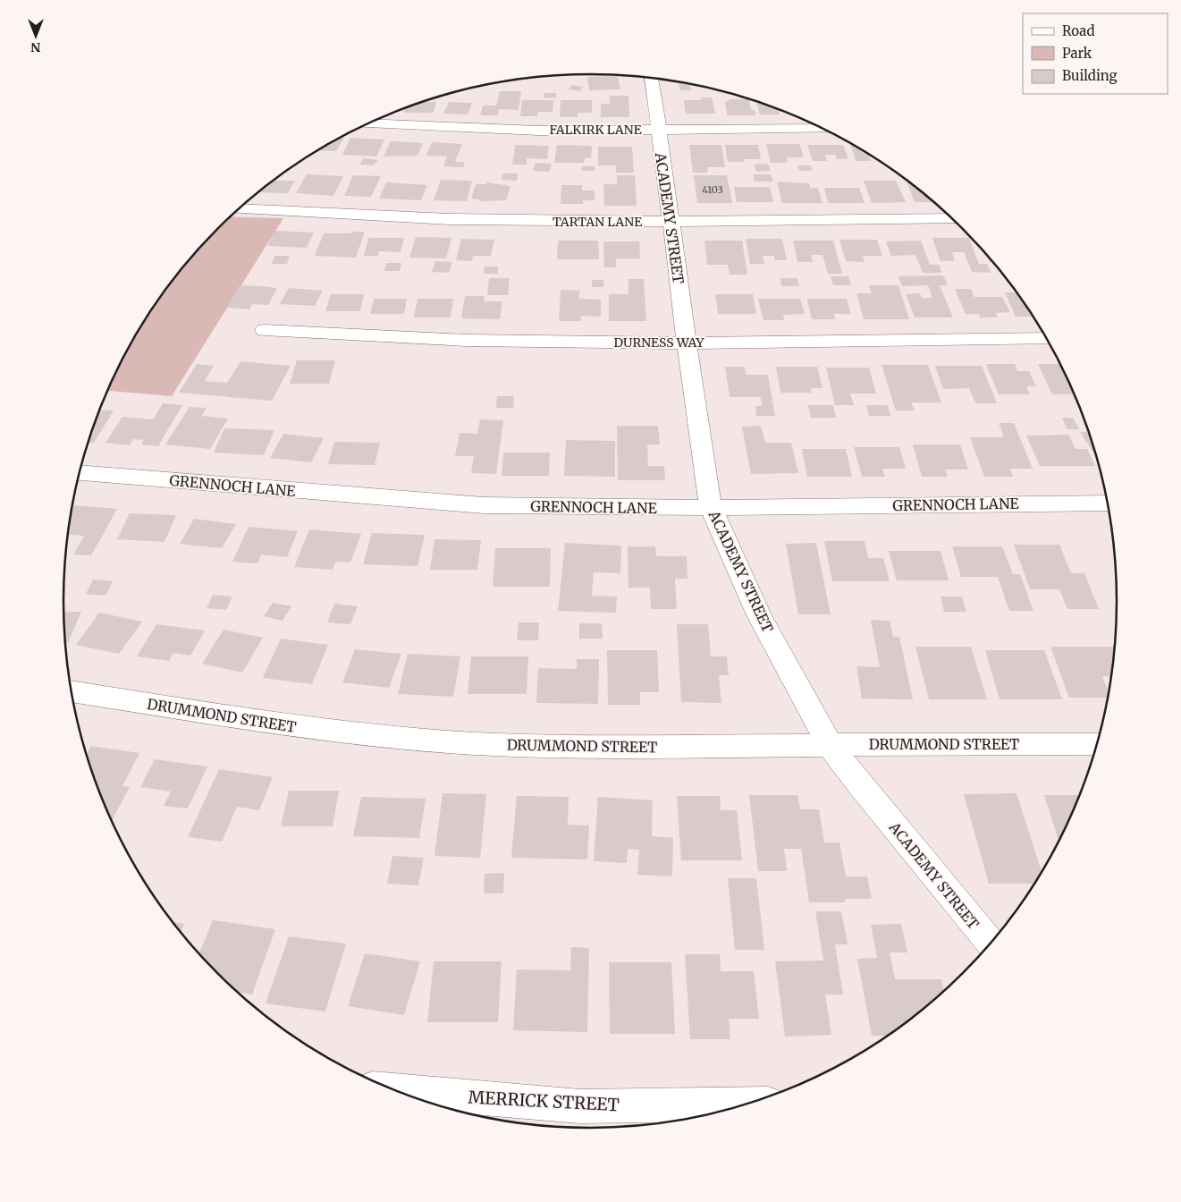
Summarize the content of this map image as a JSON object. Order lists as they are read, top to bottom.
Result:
{
  "streets": {
    "street": [
      "FALKIRK LANE",
      "ACADEMY STREET",
      "TARTAN LANE",
      "DURNESS WAY",
      "GRENNOCH LANE",
      "DRUMMOND STREET",
      "MERRICK STREET"
    ]
  },
  "crossings": [
    ["FALKIRK LANE", "ACADEMY STREET"],
    ["ACADEMY STREET", "TARTAN LANE"],
    ["ACADEMY STREET", "DURNESS WAY"],
    ["ACADEMY STREET", "GRENNOCH LANE"],
    ["ACADEMY STREET", "DRUMMOND STREET"]
  ],
  "house_numbers": ["4103"],
  "legend": ["Road", "Park", "Building"],
  "north": "bottom"
}
